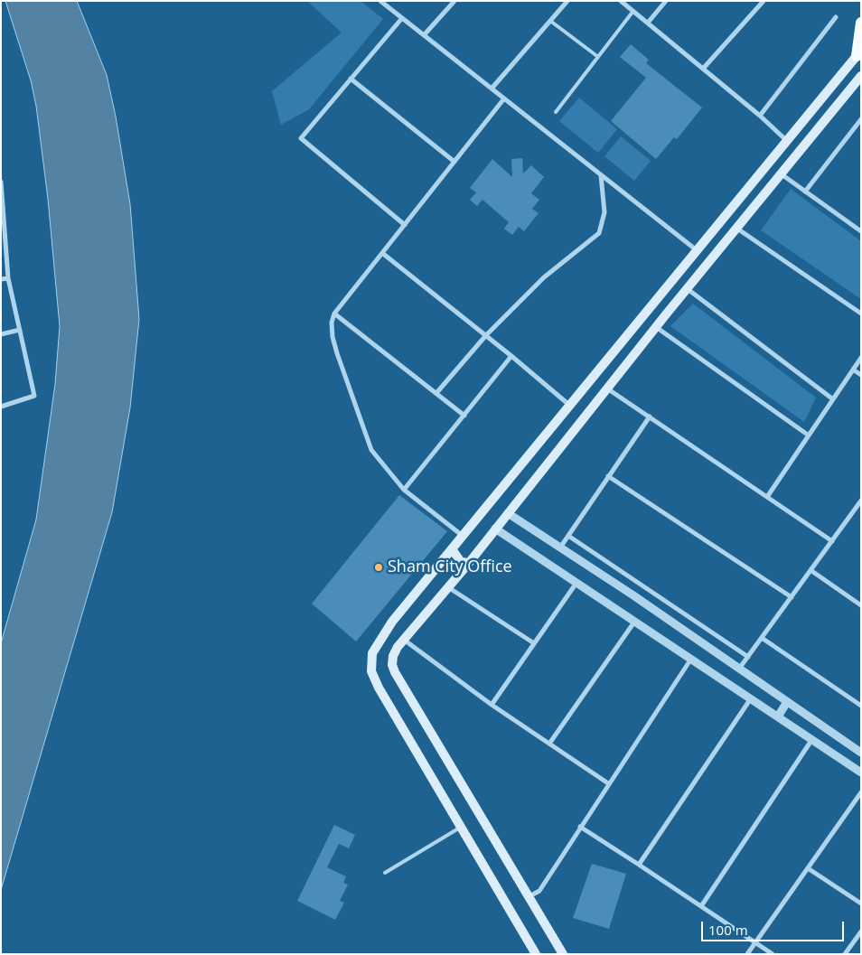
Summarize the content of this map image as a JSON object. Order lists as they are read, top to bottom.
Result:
{
  "places": ["Sham City Office"],
  "scale_bar": "100 m"
}
